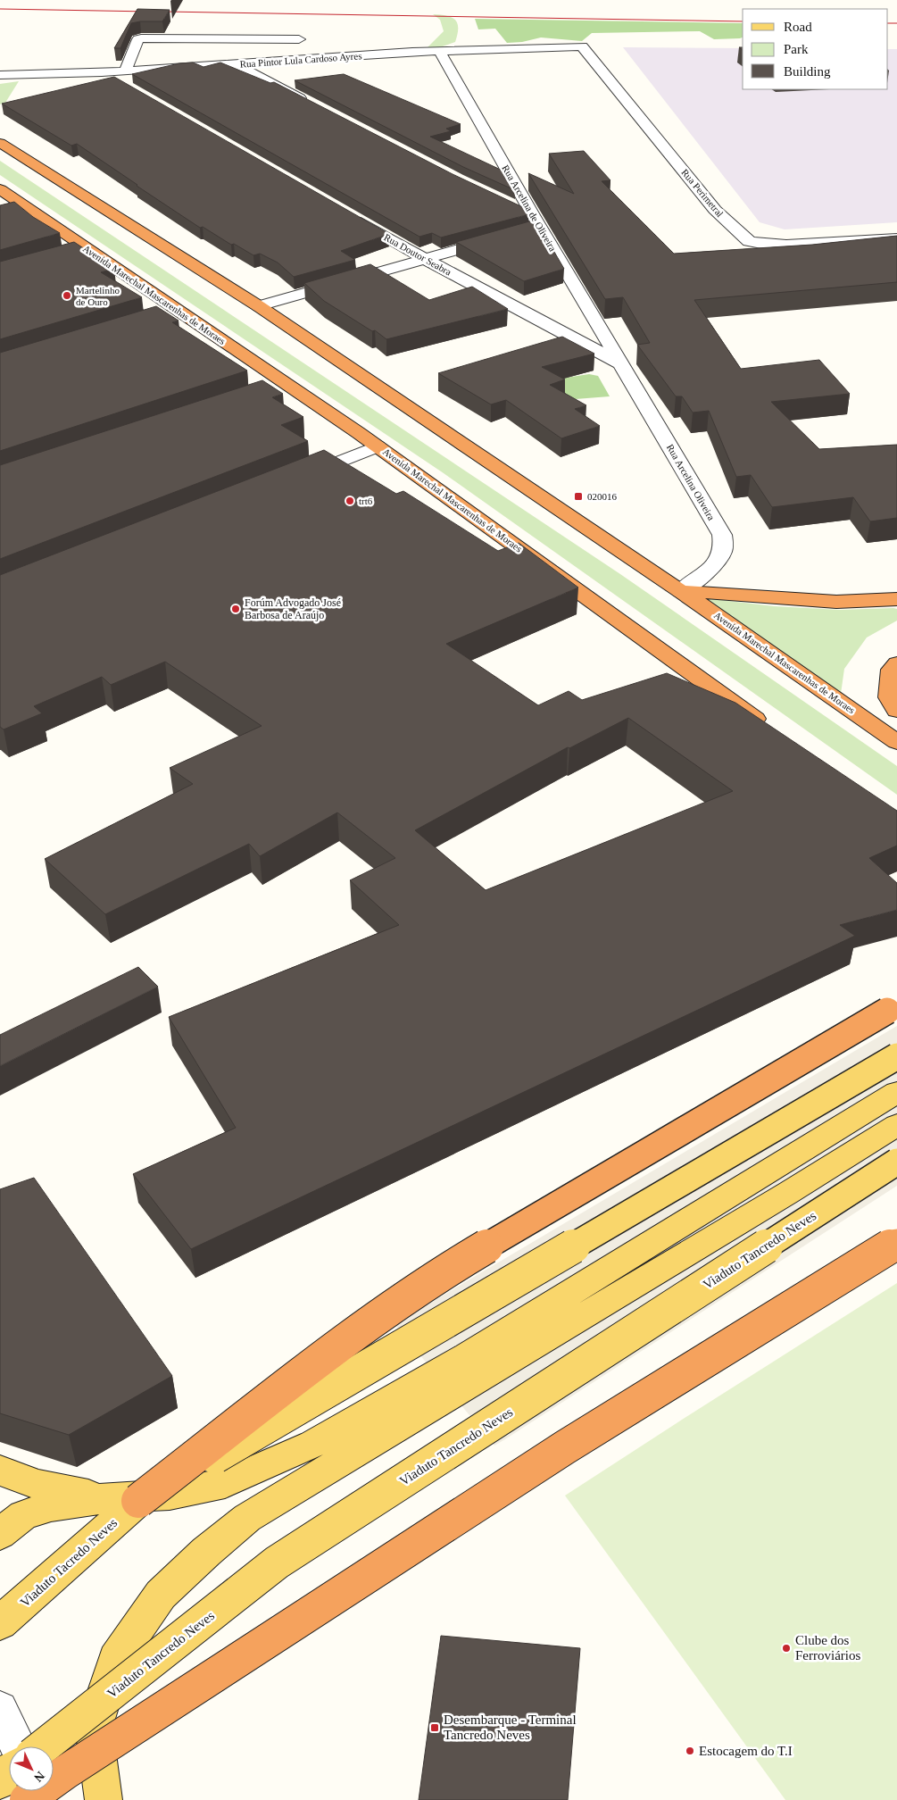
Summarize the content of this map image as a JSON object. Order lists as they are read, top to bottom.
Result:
{
  "streets": {
    "highway": ["Avenida Marechal Mascarenhas de Moraes"],
    "main road": ["Viaduto Tancredo Neves", "Viaduto Tacredo Neves"],
    "street": [
      "Rua Pintor Lula Cardoso Ayres",
      "Rua Perimetral",
      "Rua Arcelina de Oliveira",
      "Rua Doutor Seabra",
      "Rua Arcelina Oliveira"
    ]
  },
  "crossings": [
    ["Rua Pintor Lula Cardoso Ayres", "Rua Perimetral"],
    ["Rua Pintor Lula Cardoso Ayres", "Rua Arcelina de Oliveira"],
    ["Rua Arcelina de Oliveira", "Rua Doutor Seabra"],
    ["Rua Arcelina de Oliveira", "Rua Arcelina Oliveira"],
    ["Rua Doutor Seabra", "Rua Arcelina Oliveira"],
    ["Avenida Marechal Mascarenhas de Moraes", "Rua Arcelina Oliveira"]
  ],
  "places": {
    "other": [
      "Martelinho de Ouro",
      "trt6",
      "Forúm Advogado José Barbosa de Araújo",
      "Clube dos Ferroviários",
      "Estocagem do T.I"
    ],
    "transit": ["020016", "Desembarque - Terminal Tancredo Neves"]
  },
  "legend": ["Road", "Park", "Building"],
  "north": "bottom right"
}
